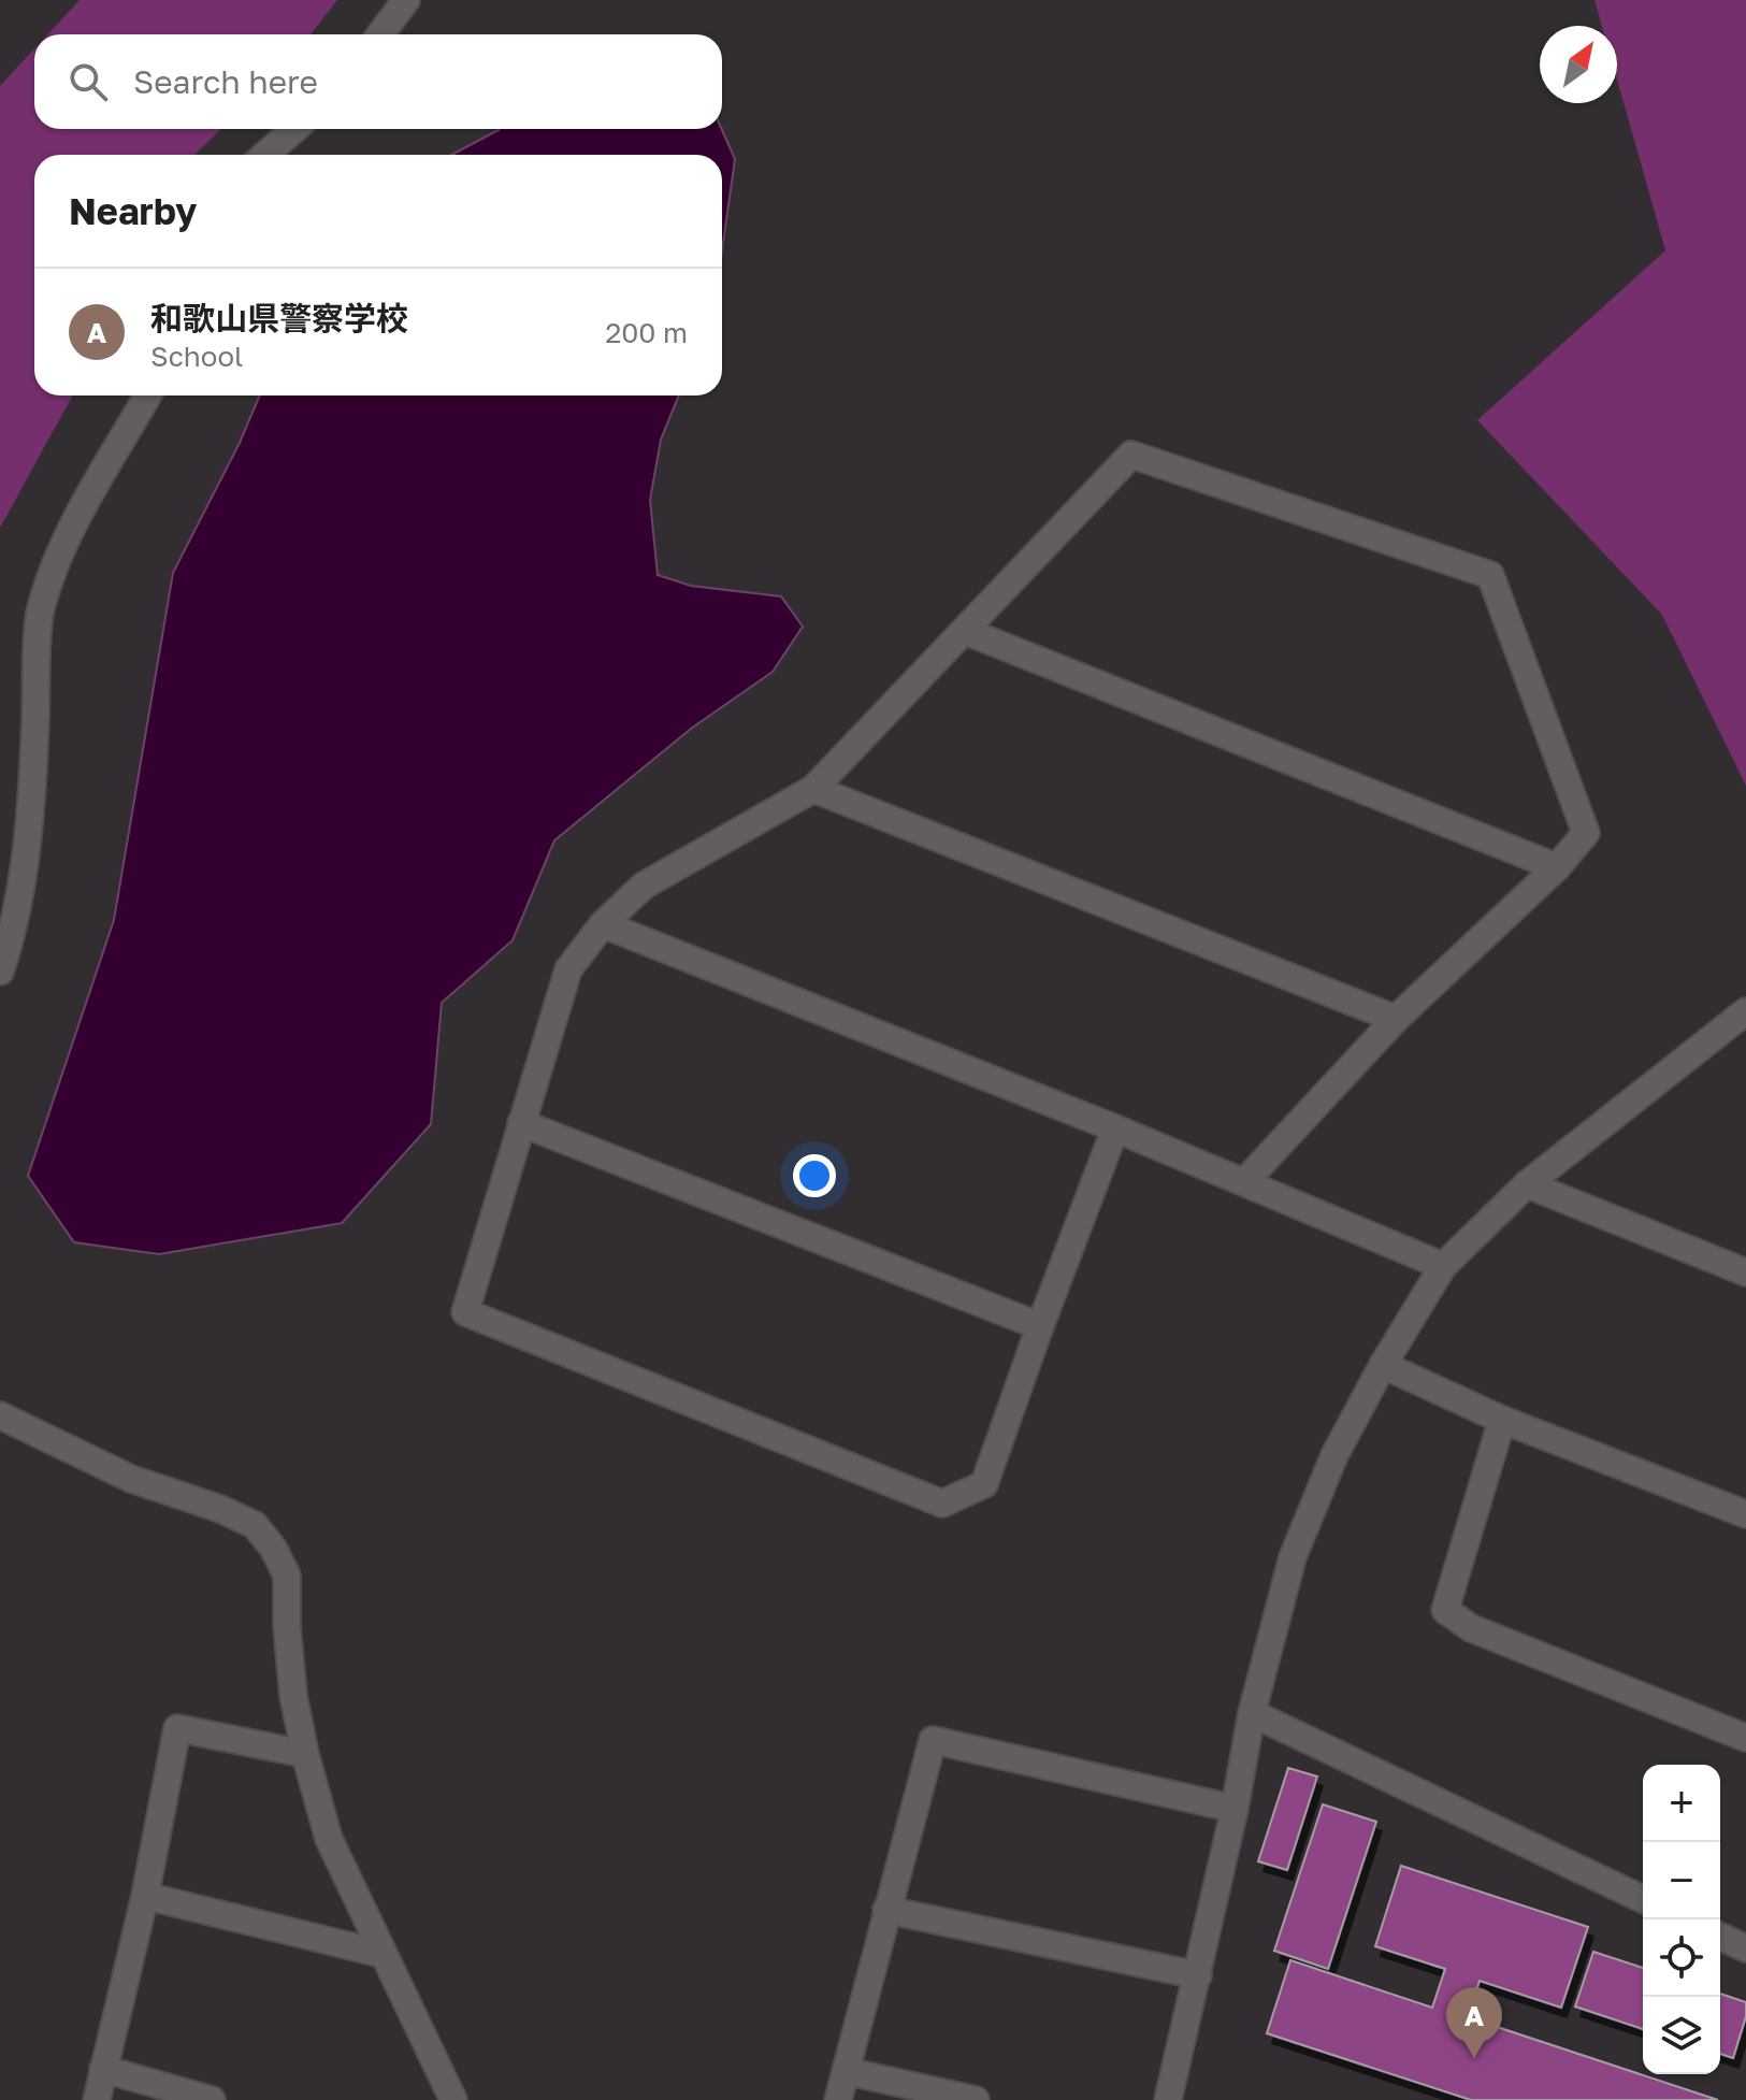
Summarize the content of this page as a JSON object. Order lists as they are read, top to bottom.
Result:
{
  "north": "top right",
  "page": {
    "search": "Search here",
    "heading": "Nearby",
    "list": [
      {
        "mark": "A",
        "name": "和歌山県警察学校",
        "note": "School",
        "value": "200 m"
      }
    ],
    "map_buttons": ["+", "−"],
    "pins": "A"
  }
}
